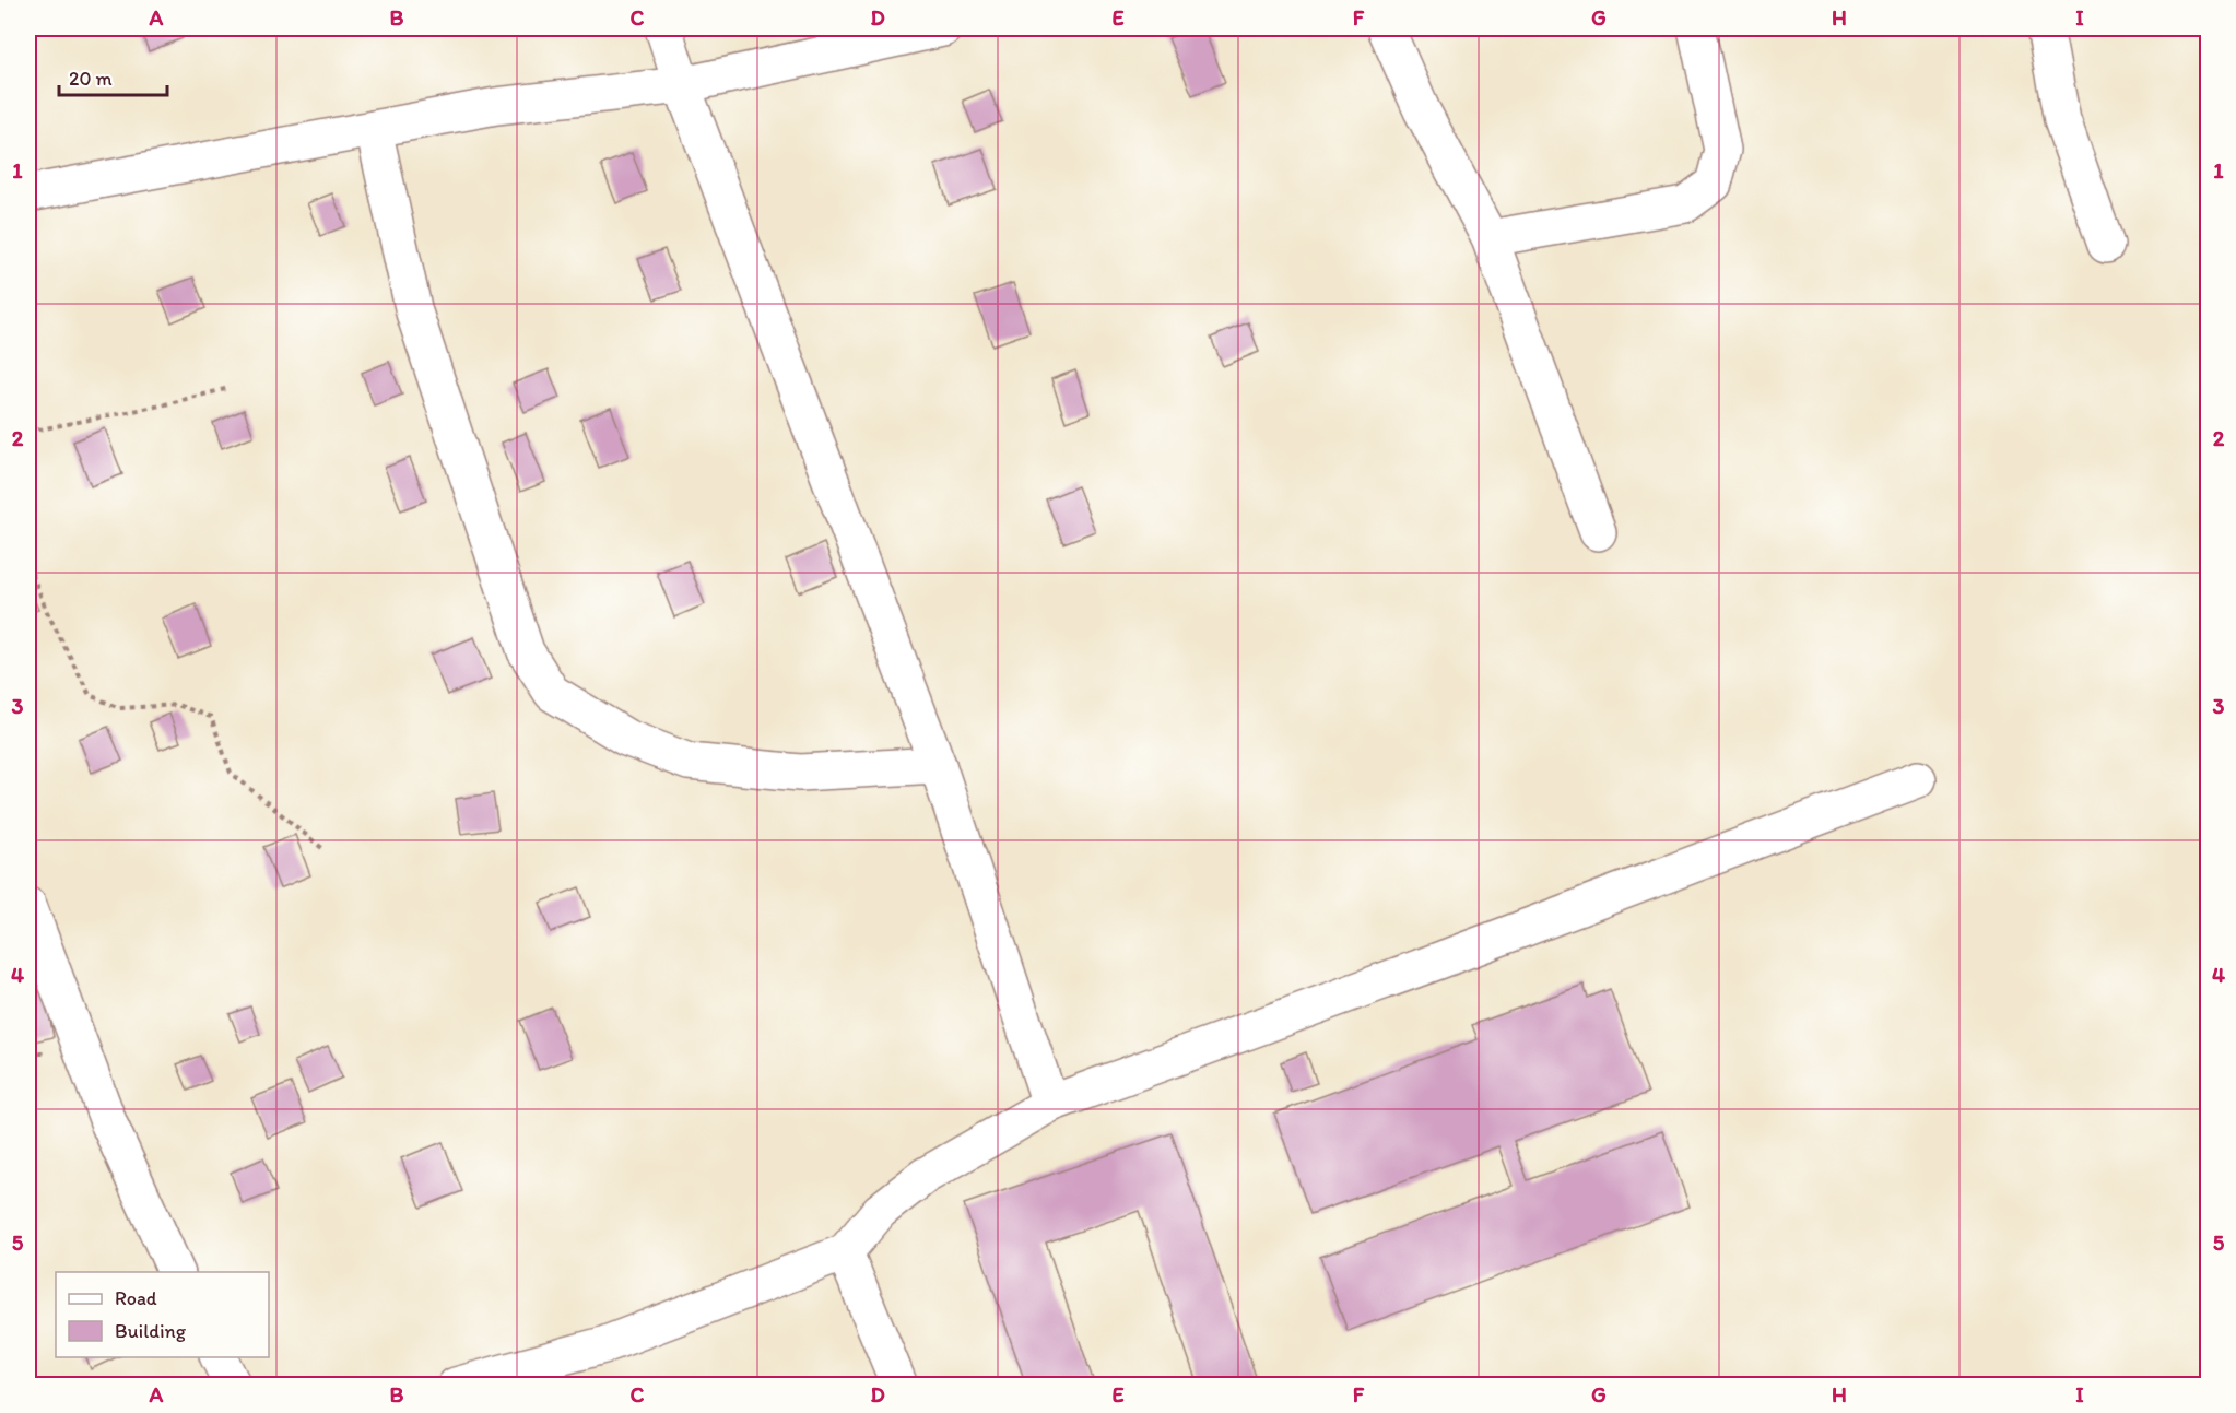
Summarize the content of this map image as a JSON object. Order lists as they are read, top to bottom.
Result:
{
  "legend": ["Road", "Building"],
  "scale_bar": "20 m",
  "grid": {
    "columns": [
      "A",
      "B",
      "C",
      "D",
      "E",
      "F",
      "G",
      "H",
      "I"
    ],
    "rows": [
      "1",
      "2",
      "3",
      "4",
      "5"
    ]
  }
}
